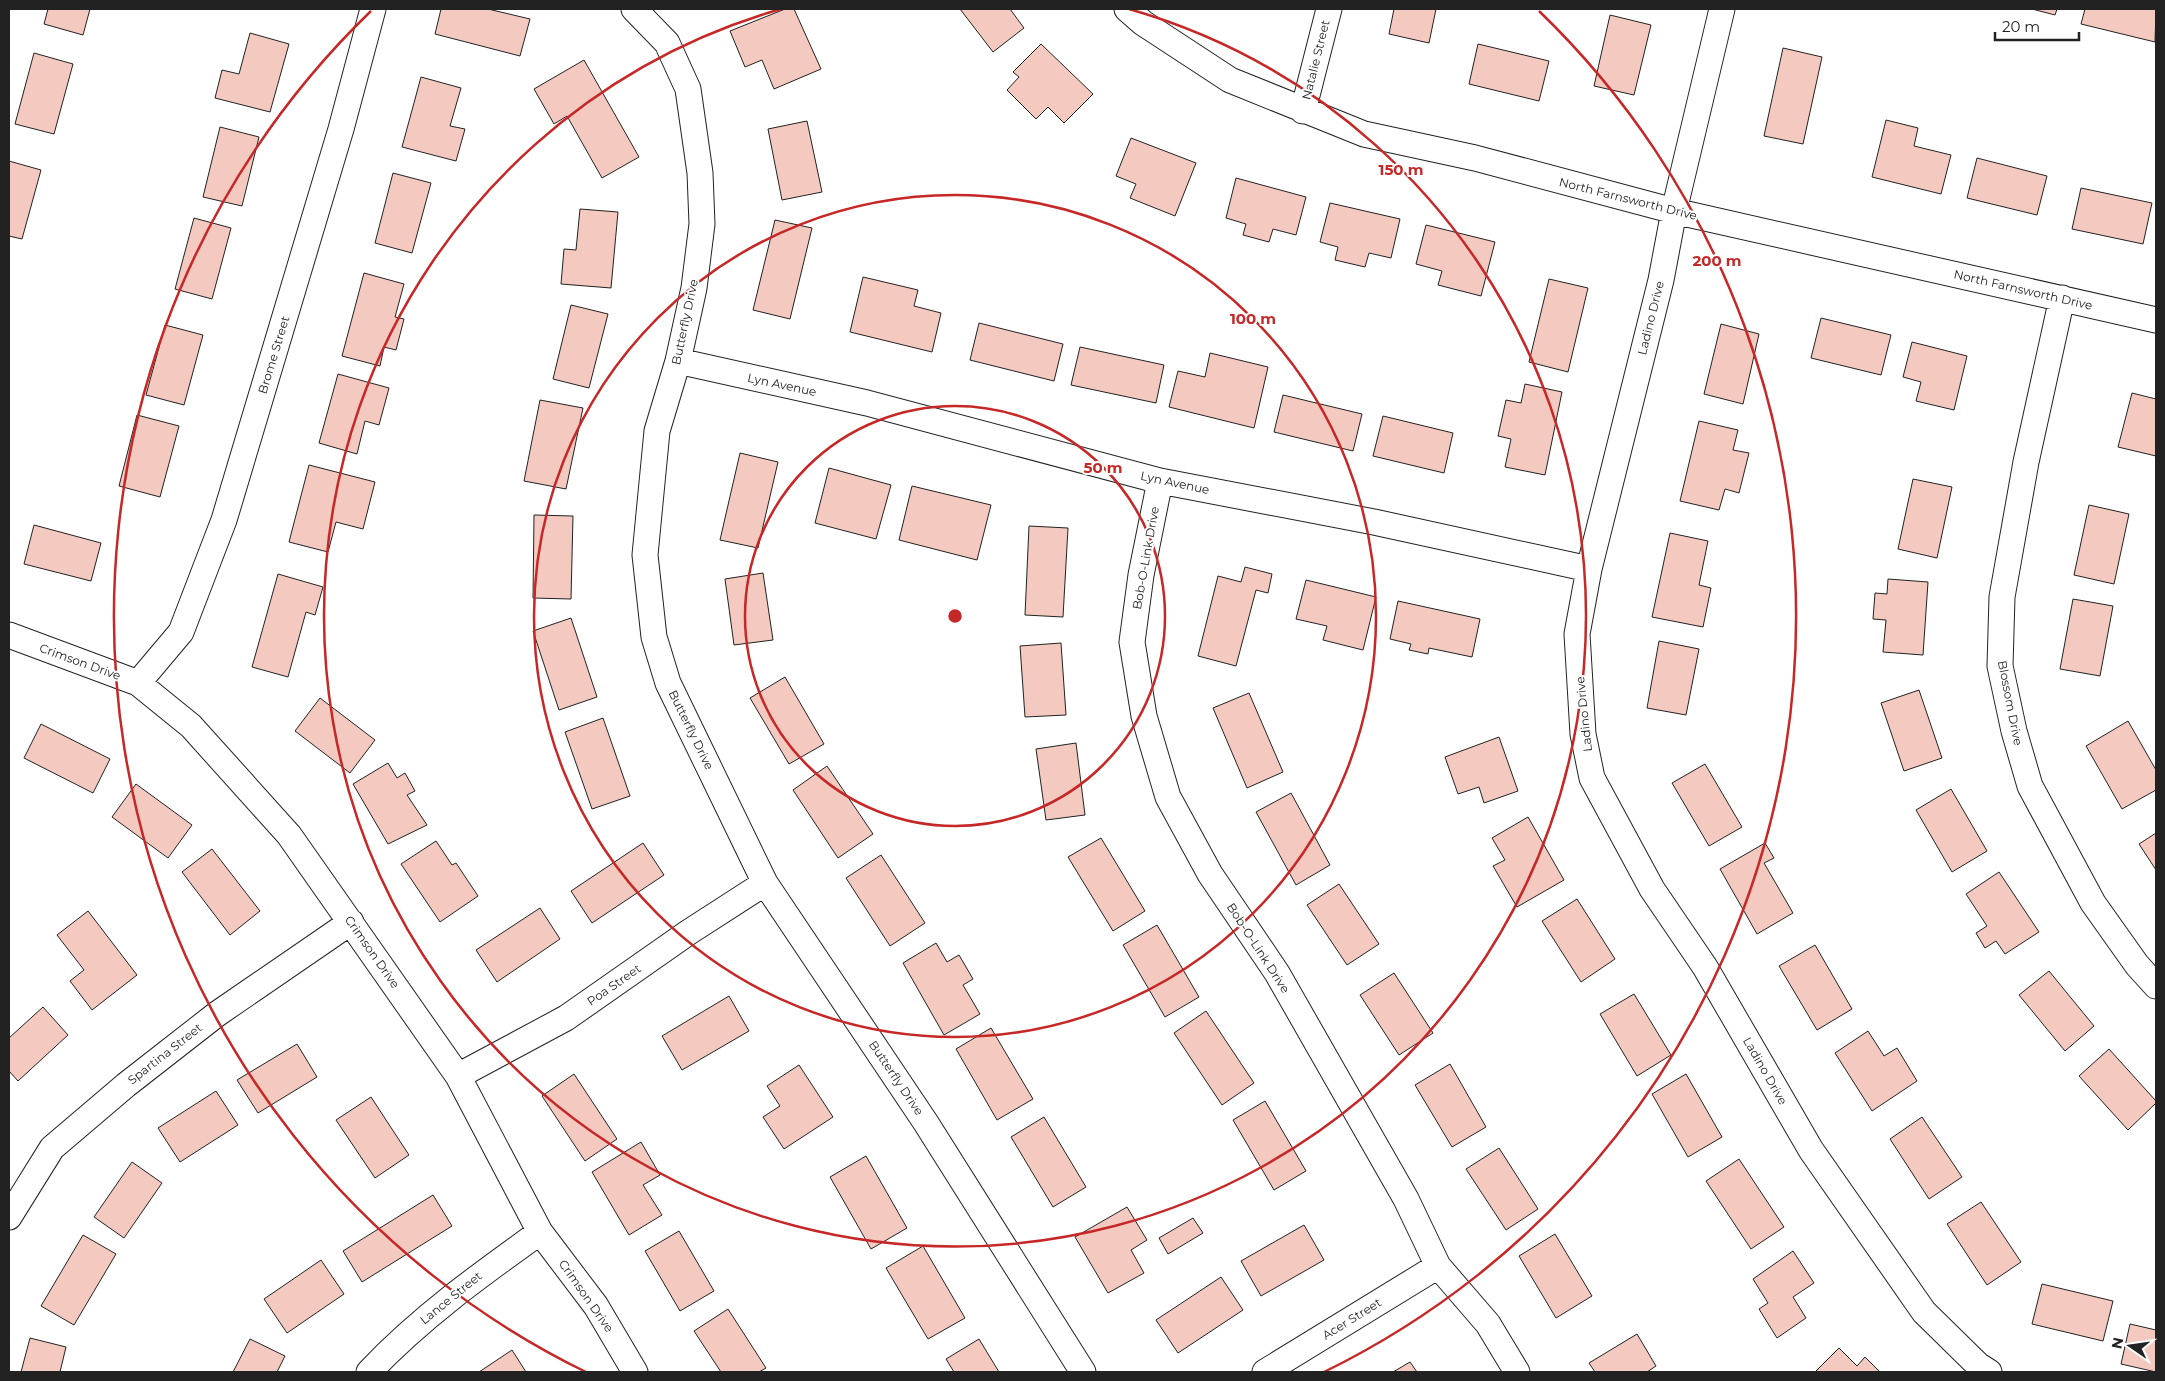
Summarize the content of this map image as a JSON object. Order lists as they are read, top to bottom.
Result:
{
  "streets": {
    "street": [
      "Natalie Street",
      "North Farnsworth Drive",
      "Ladino Drive",
      "Butterfly Drive",
      "Brome Street",
      "Lyn Avenue",
      "Bob-O-Link Drive",
      "Crimson Drive",
      "Blossom Drive",
      "Poa Street",
      "Spartina Street",
      "Lance Street",
      "Acer Street"
    ]
  },
  "crossings": [
    ["Natalie Street", "North Farnsworth Drive"],
    ["North Farnsworth Drive", "Ladino Drive"],
    ["North Farnsworth Drive", "Blossom Drive"],
    ["Ladino Drive", "Lyn Avenue"],
    ["Butterfly Drive", "Lyn Avenue"],
    ["Butterfly Drive", "Poa Street"],
    ["Brome Street", "Crimson Drive"],
    ["Lyn Avenue", "Bob-O-Link Drive"],
    ["Bob-O-Link Drive", "Acer Street"],
    ["Crimson Drive", "Poa Street"],
    ["Crimson Drive", "Spartina Street"],
    ["Crimson Drive", "Lance Street"]
  ],
  "scale_bar": "20 m",
  "north": "left",
  "rings": [
    "150 m",
    "200 m",
    "100 m",
    "50 m"
  ]
}
